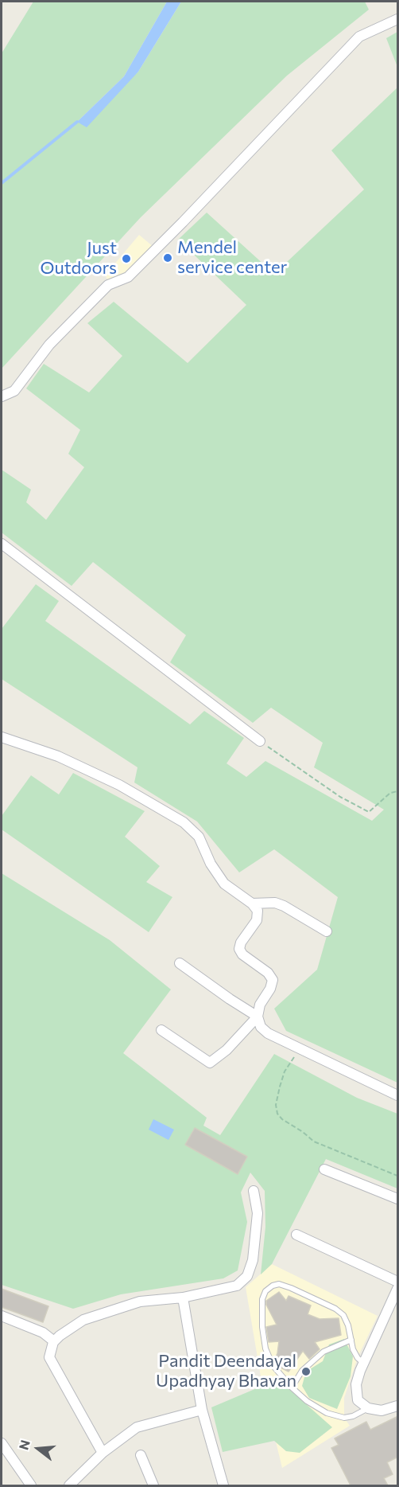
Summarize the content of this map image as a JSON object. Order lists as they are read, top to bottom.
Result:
{
  "places": ["Mendel service center", "Just Outdoors", "Pandit Deendayal Upadhyay Bhavan"],
  "north": "left"
}
